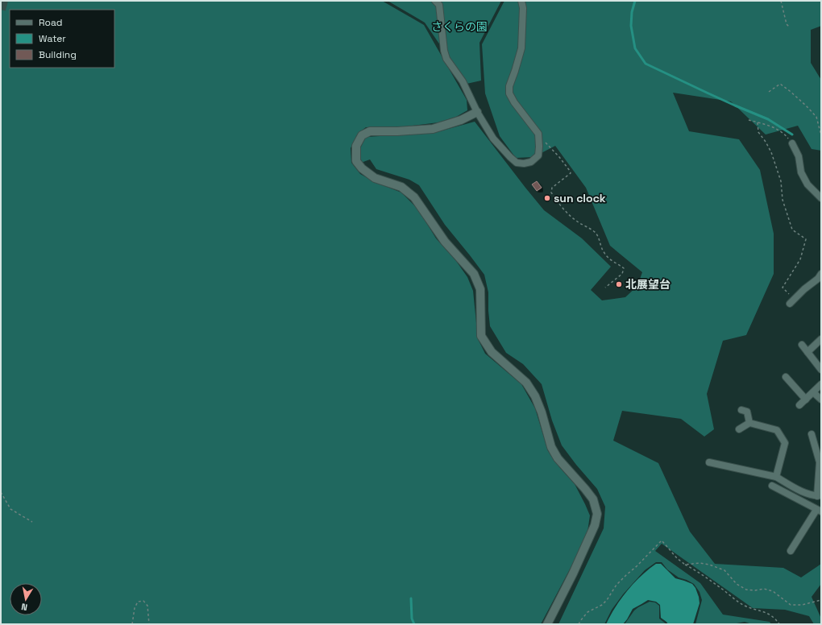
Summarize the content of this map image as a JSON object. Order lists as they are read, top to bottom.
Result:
{
  "parks": ["さくらの園"],
  "places": ["sun clock", "北展望台"],
  "legend": ["Road", "Water", "Building"],
  "north": "bottom"
}
